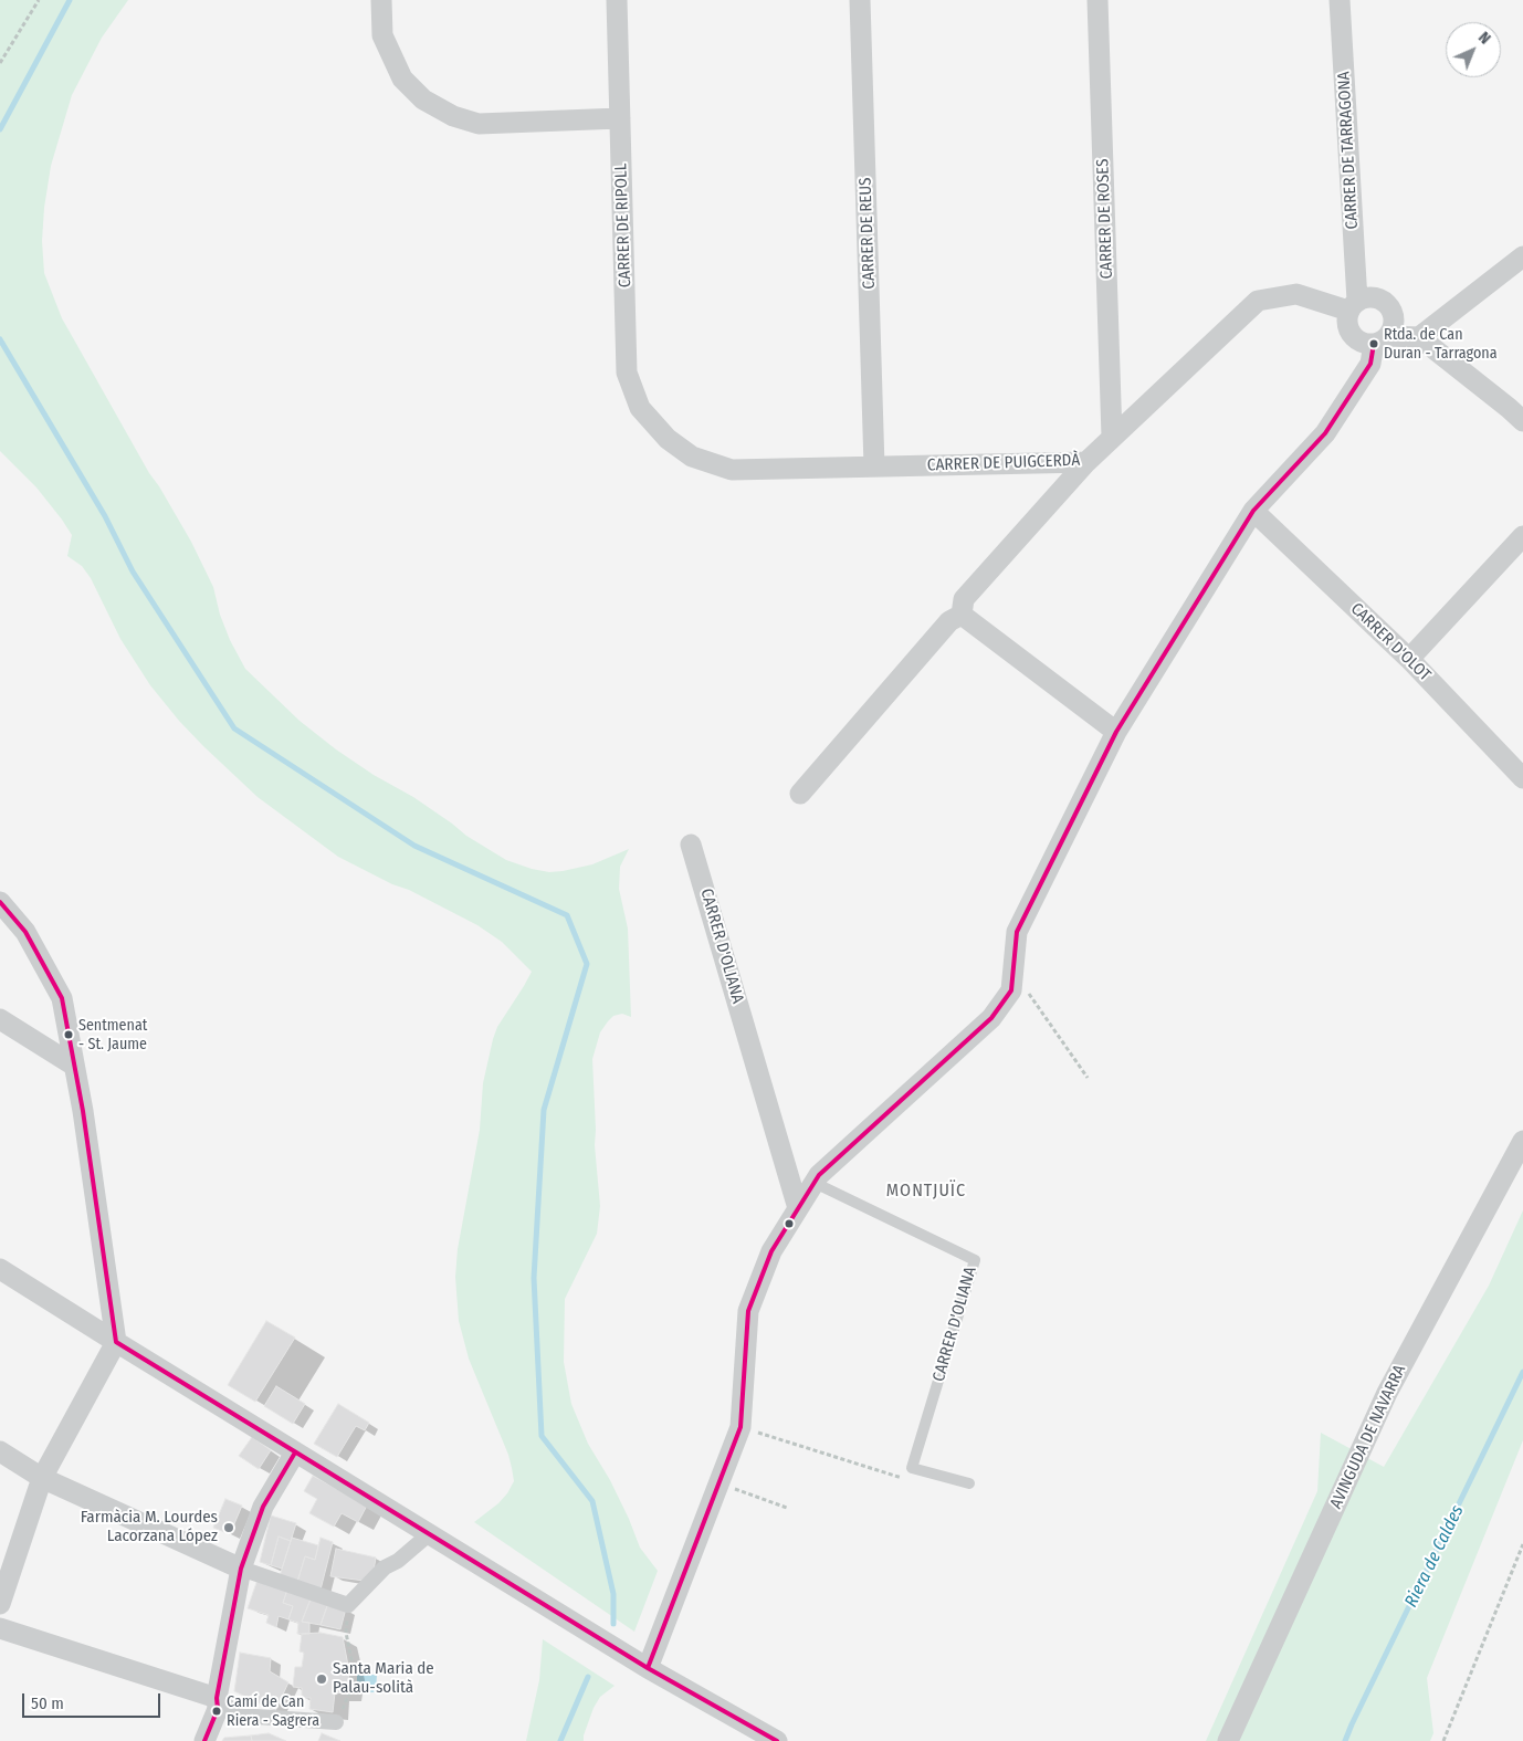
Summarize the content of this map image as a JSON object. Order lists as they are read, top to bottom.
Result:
{
  "streets": {
    "street": [
      "CARRER DE TARRAGONA",
      "CARRER DE ROSES",
      "CARRER DE RIPOLL",
      "CARRER DE REUS",
      "CARRER DE PUIGCERDÀ",
      "CARRER D'OLOT",
      "CARRER D'OLIANA",
      "AVINGUDA DE NAVARRA"
    ]
  },
  "crossings": [
    ["CARRER DE TARRAGONA", "CARRER DE PUIGCERDÀ"],
    ["CARRER DE ROSES", "CARRER DE PUIGCERDÀ"],
    ["CARRER DE RIPOLL", "CARRER DE PUIGCERDÀ"],
    ["CARRER DE REUS", "CARRER DE PUIGCERDÀ"]
  ],
  "districts": ["MONTJUÏC"],
  "water": ["Riera de Caldes"],
  "places": [
    "Rtda. de Can Duran - Tarragona",
    "Sentmenat - St. Jaume",
    "Farmàcia M. Lourdes Lacorzana López",
    "Santa Maria de Palau-solità",
    "Camí de Can Riera - Sagrera"
  ],
  "scale_bar": "50 m",
  "north": "top right"
}
